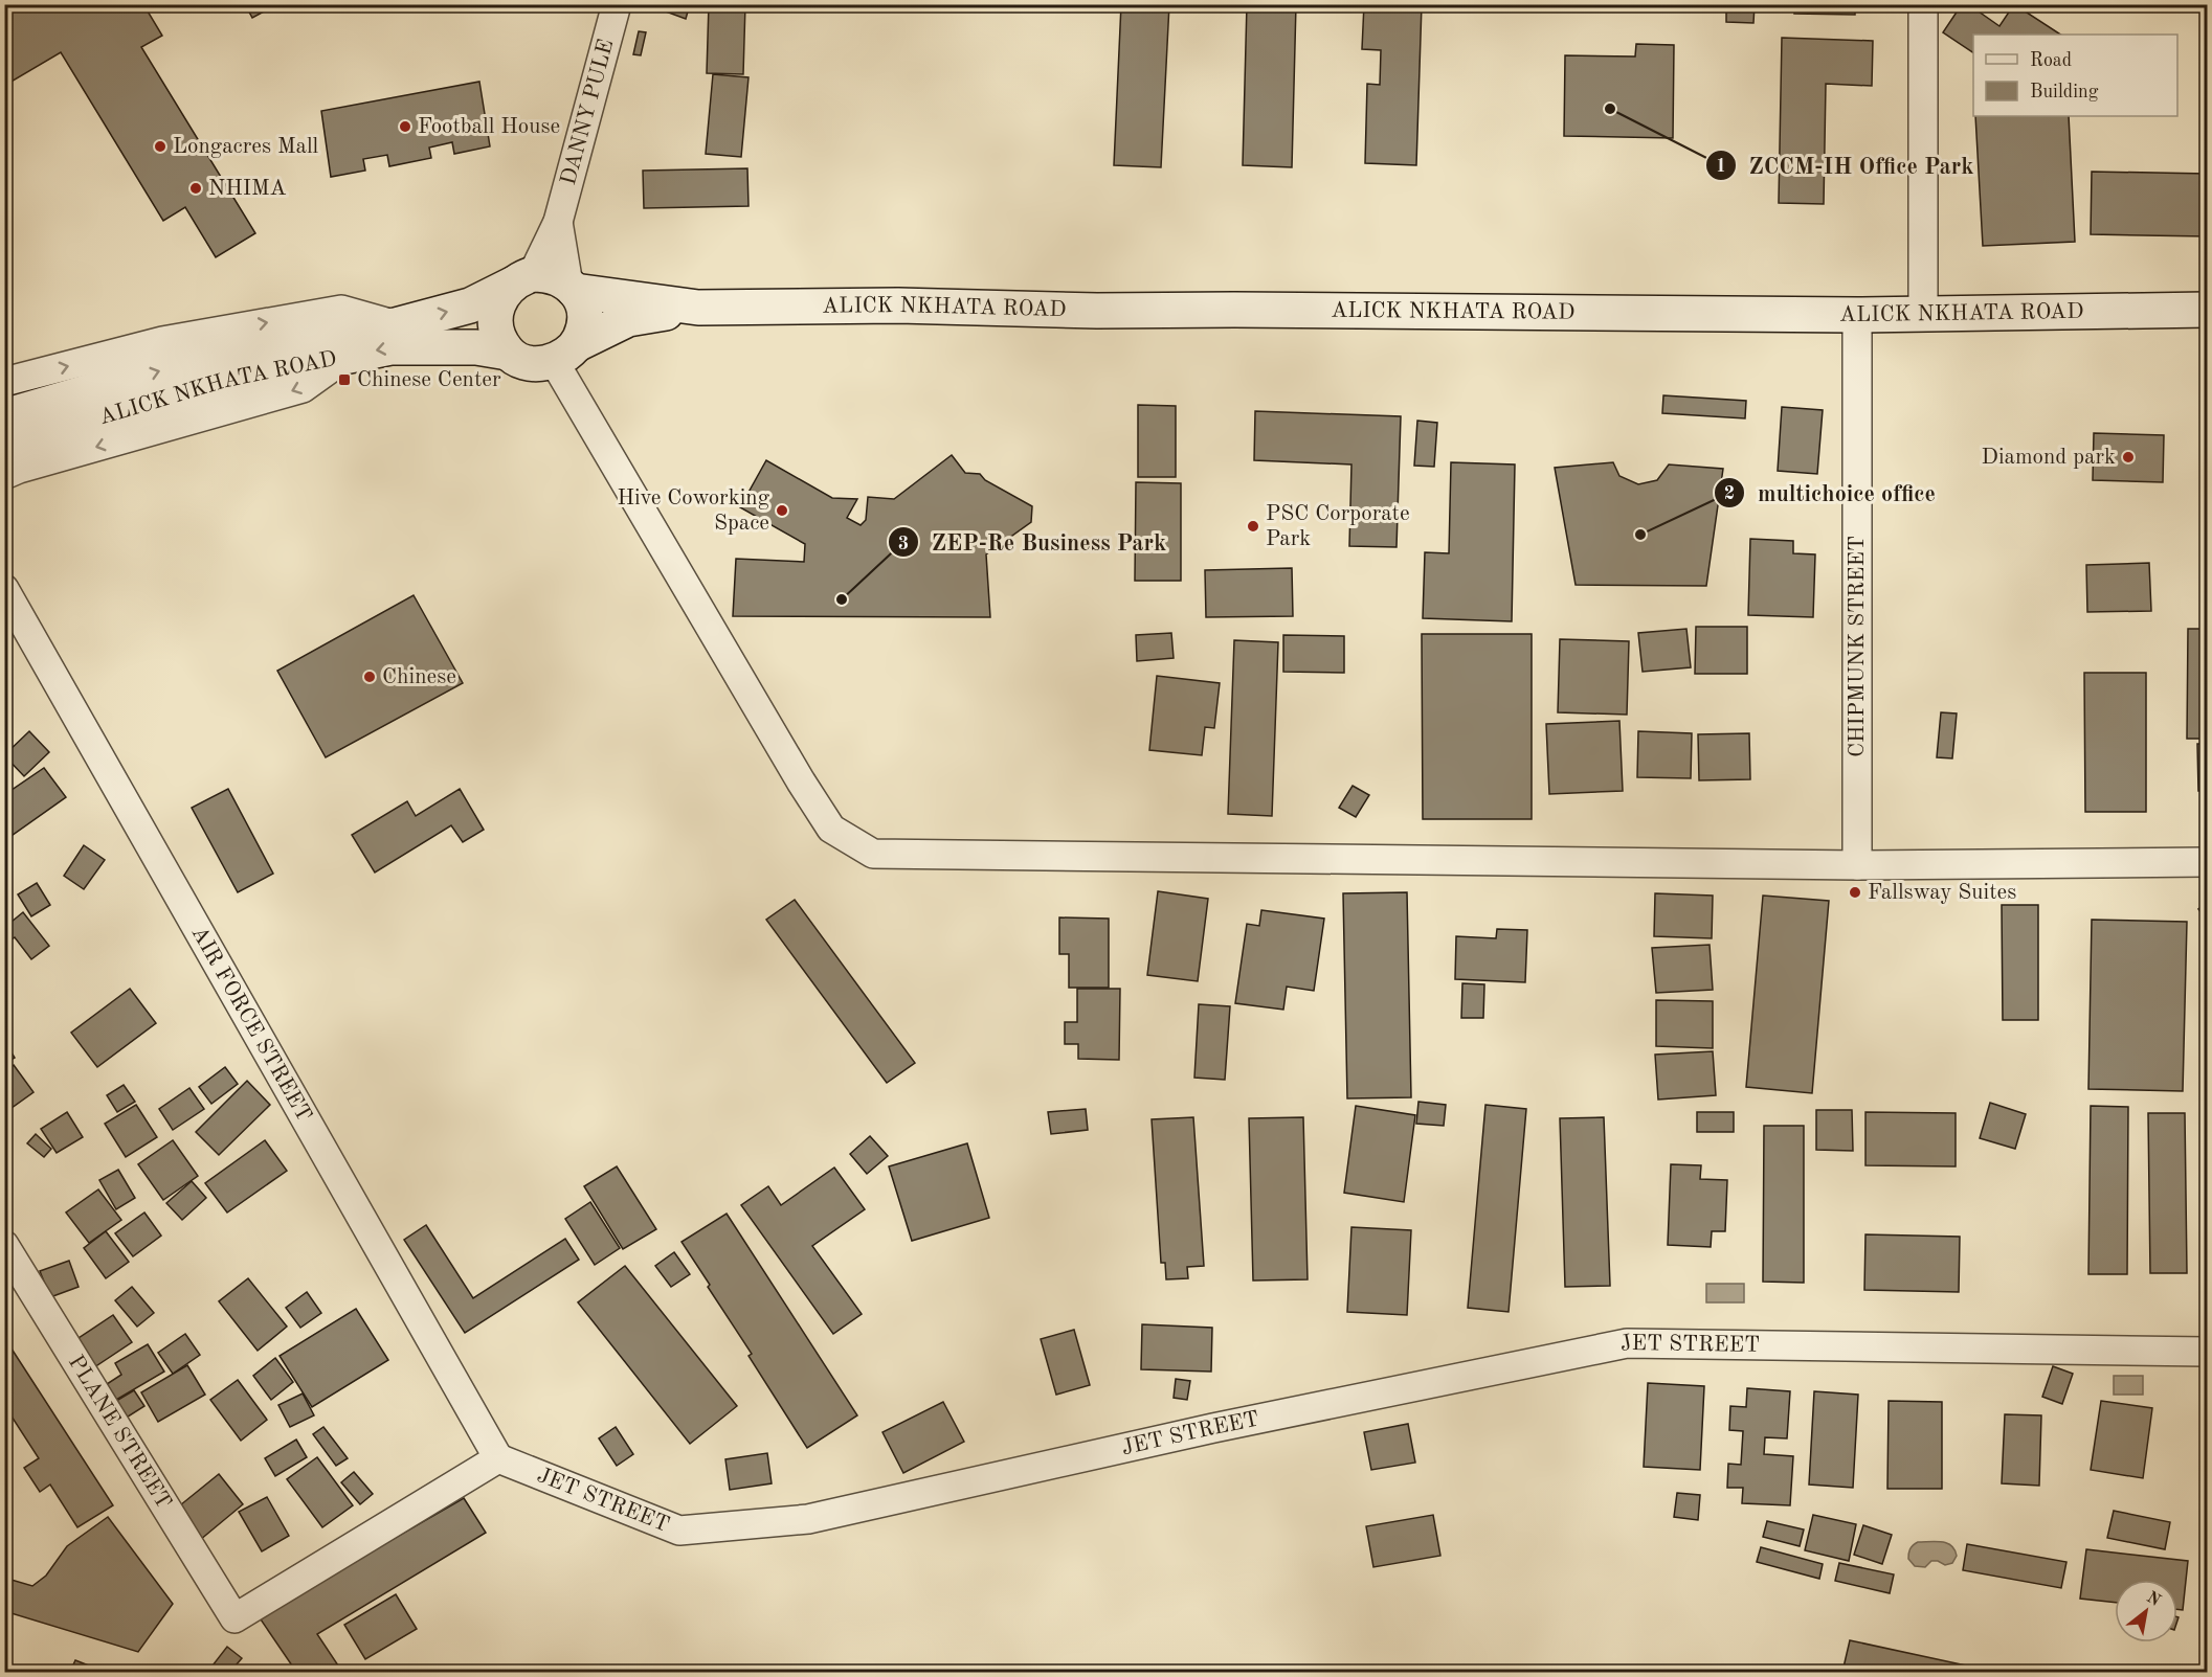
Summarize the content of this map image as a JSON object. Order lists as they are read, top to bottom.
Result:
{
  "streets": {
    "main road": ["ALICK NKHATA ROAD"],
    "street": [
      "DANNY PULE",
      "CHIPMUNK STREET",
      "AIR FORCE STREET",
      "JET STREET",
      "PLANE STREET"
    ]
  },
  "crossings": [
    ["DANNY PULE", "ALICK NKHATA ROAD"],
    ["ALICK NKHATA ROAD", "CHIPMUNK STREET"],
    ["AIR FORCE STREET", "JET STREET"],
    ["AIR FORCE STREET", "PLANE STREET"],
    ["JET STREET", "PLANE STREET"]
  ],
  "places": {
    "other": [
      "ZCCM-IH Office Park",
      "Football House",
      "Longacres Mall",
      "NHIMA",
      "Diamond park",
      "Hive Coworking Space",
      "PSC Corporate Park",
      "multichoice office",
      "ZEP-Re Business Park",
      "Chinese",
      "Fallsway Suites"
    ],
    "transit": ["Chinese Center"]
  },
  "legend": ["Road", "Building"],
  "north": "top right"
}
